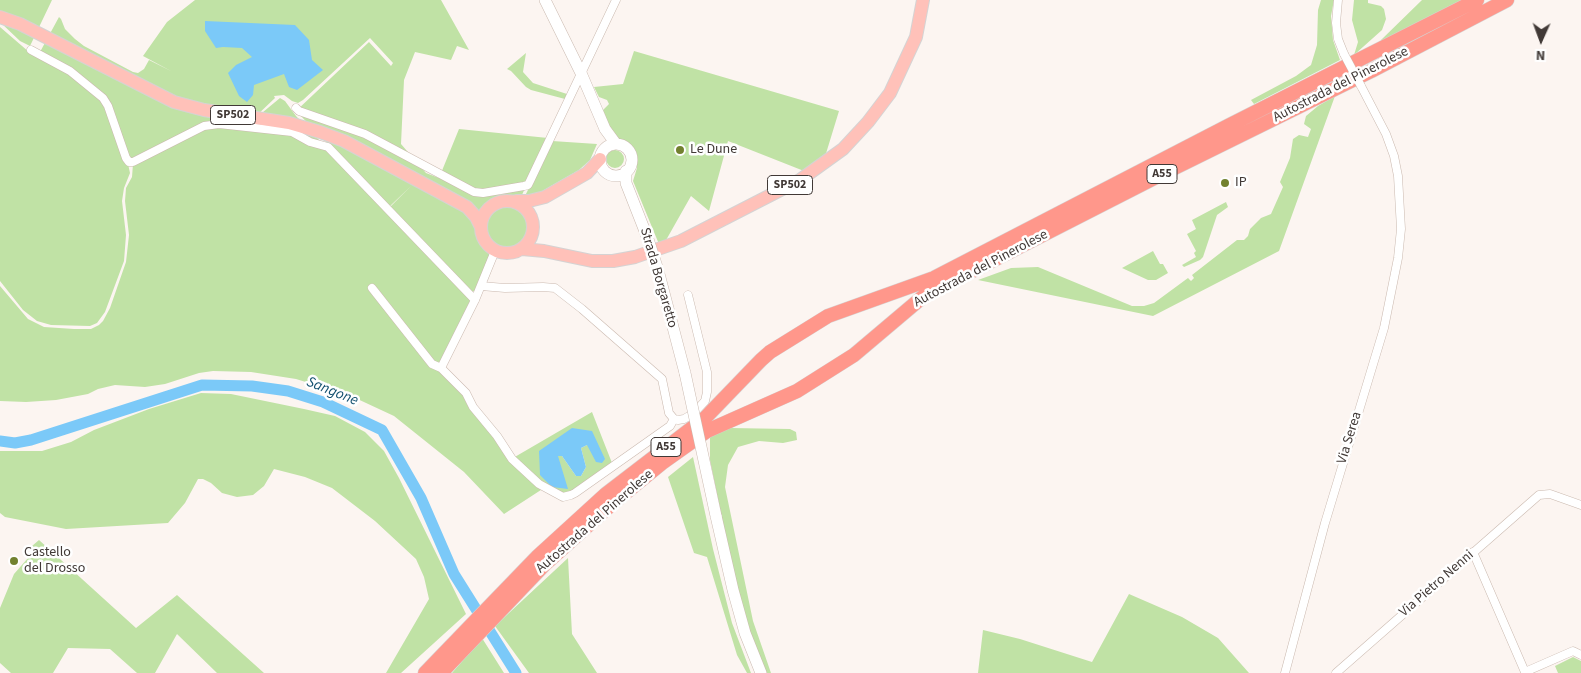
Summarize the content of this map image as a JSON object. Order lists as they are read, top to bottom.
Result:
{
  "streets": {
    "highway": ["Autostrada del Pinerolese", "A55"],
    "main road": ["SP502"],
    "street": ["Strada Borgaretto", "Via Serea", "Via Pietro Nenni"]
  },
  "water": ["Sangone"],
  "places": ["Le Dune", "IP", "Castello del Drosso"],
  "north": "bottom"
}
